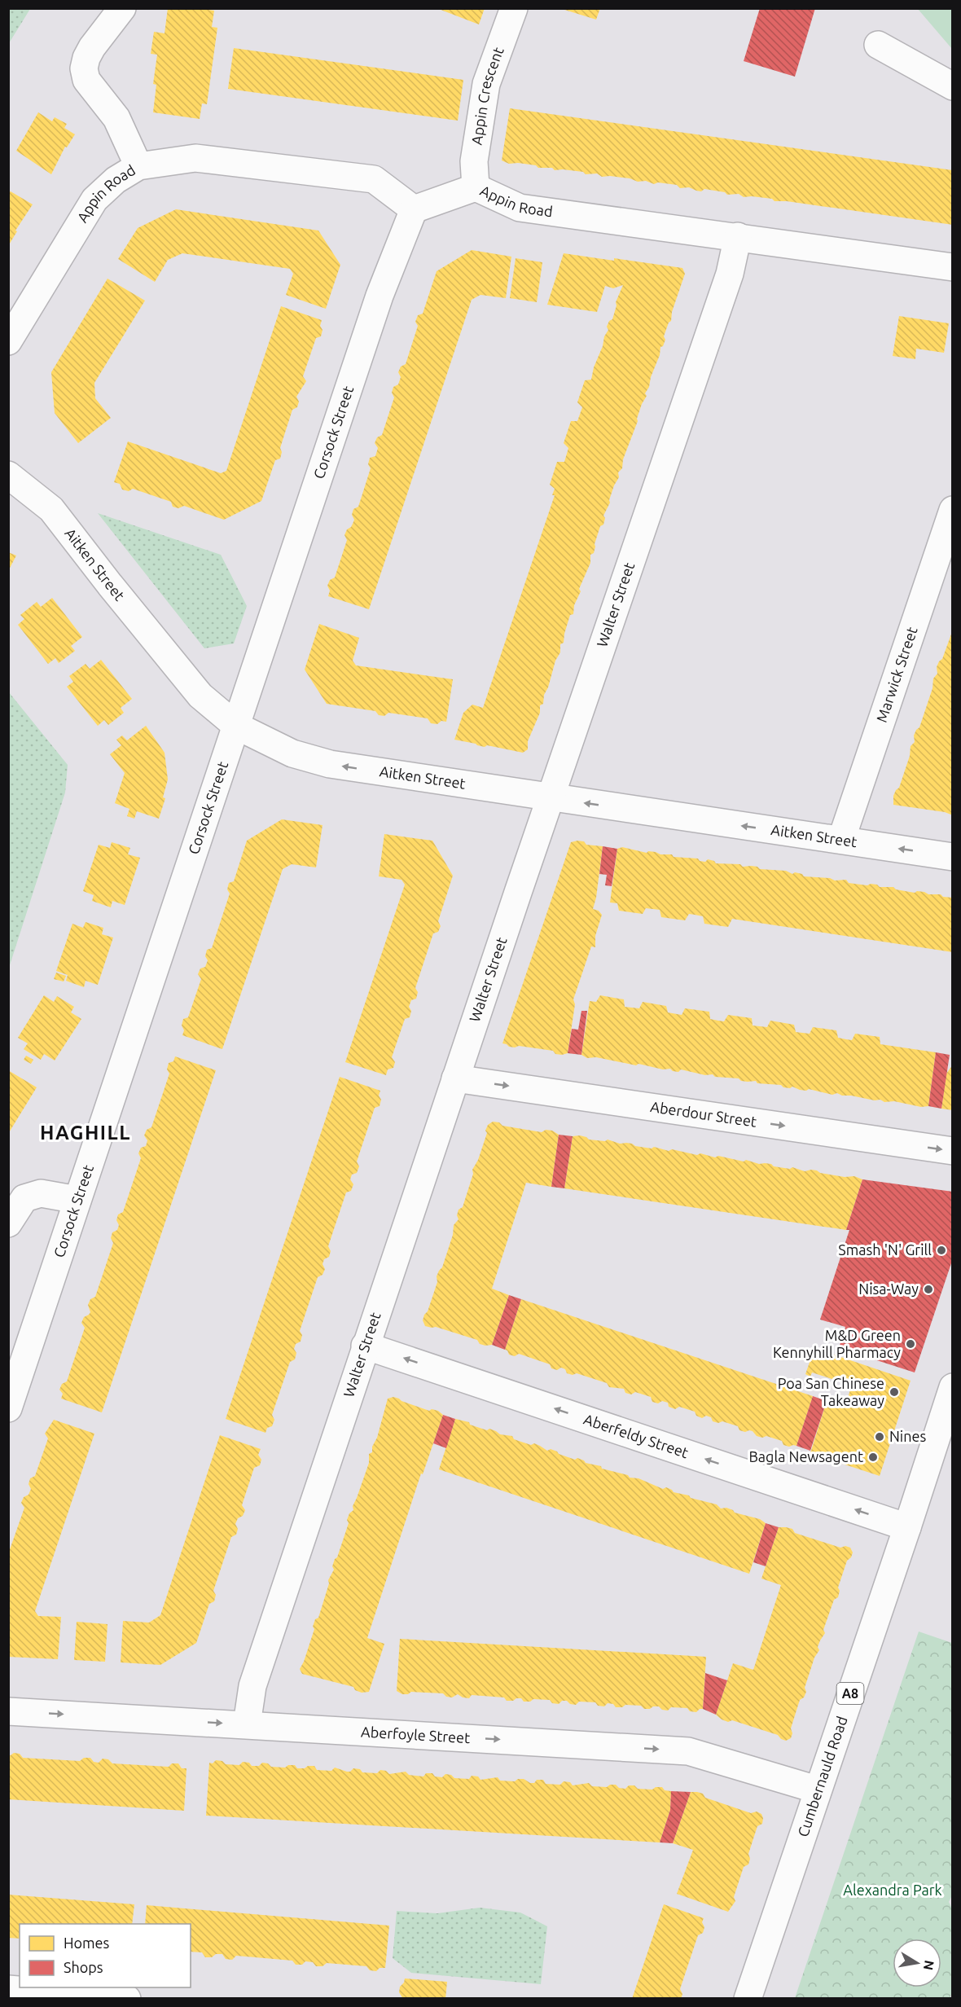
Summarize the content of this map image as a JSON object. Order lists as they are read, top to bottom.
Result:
{
  "streets": {
    "street": [
      "Appin Crescent",
      "Appin Road",
      "Corsock Street",
      "Aitken Street",
      "Walter Street",
      "Marwick Street",
      "Aberdour Street",
      "Aberfeldy Street",
      "A8",
      "Aberfoyle Street",
      "Cumbernauld Road"
    ]
  },
  "crossings": [
    ["Appin Crescent", "Appin Road"],
    ["Appin Road", "Corsock Street"],
    ["Appin Road", "Walter Street"],
    ["Corsock Street", "Aitken Street"],
    ["Aitken Street", "Walter Street"],
    ["Aitken Street", "Marwick Street"],
    ["Walter Street", "Aberdour Street"],
    ["Walter Street", "Aberfeldy Street"],
    ["Walter Street", "Aberfoyle Street"],
    ["Aberfeldy Street", "Cumbernauld Road"],
    ["Aberfoyle Street", "Cumbernauld Road"]
  ],
  "one_way": [
    "Aitken Street",
    "Aberdour Street",
    "Aberfeldy Street",
    "Aberfoyle Street"
  ],
  "districts": ["HAGHILL"],
  "parks": ["Alexandra Park"],
  "places": [
    "Smash 'N' Grill",
    "Nisa-Way",
    "M&D Green Kennyhill Pharmacy",
    "Poa San Chinese Takeaway",
    "Nines",
    "Bagla Newsagent"
  ],
  "legend": ["Homes", "Shops"],
  "north": "right"
}
